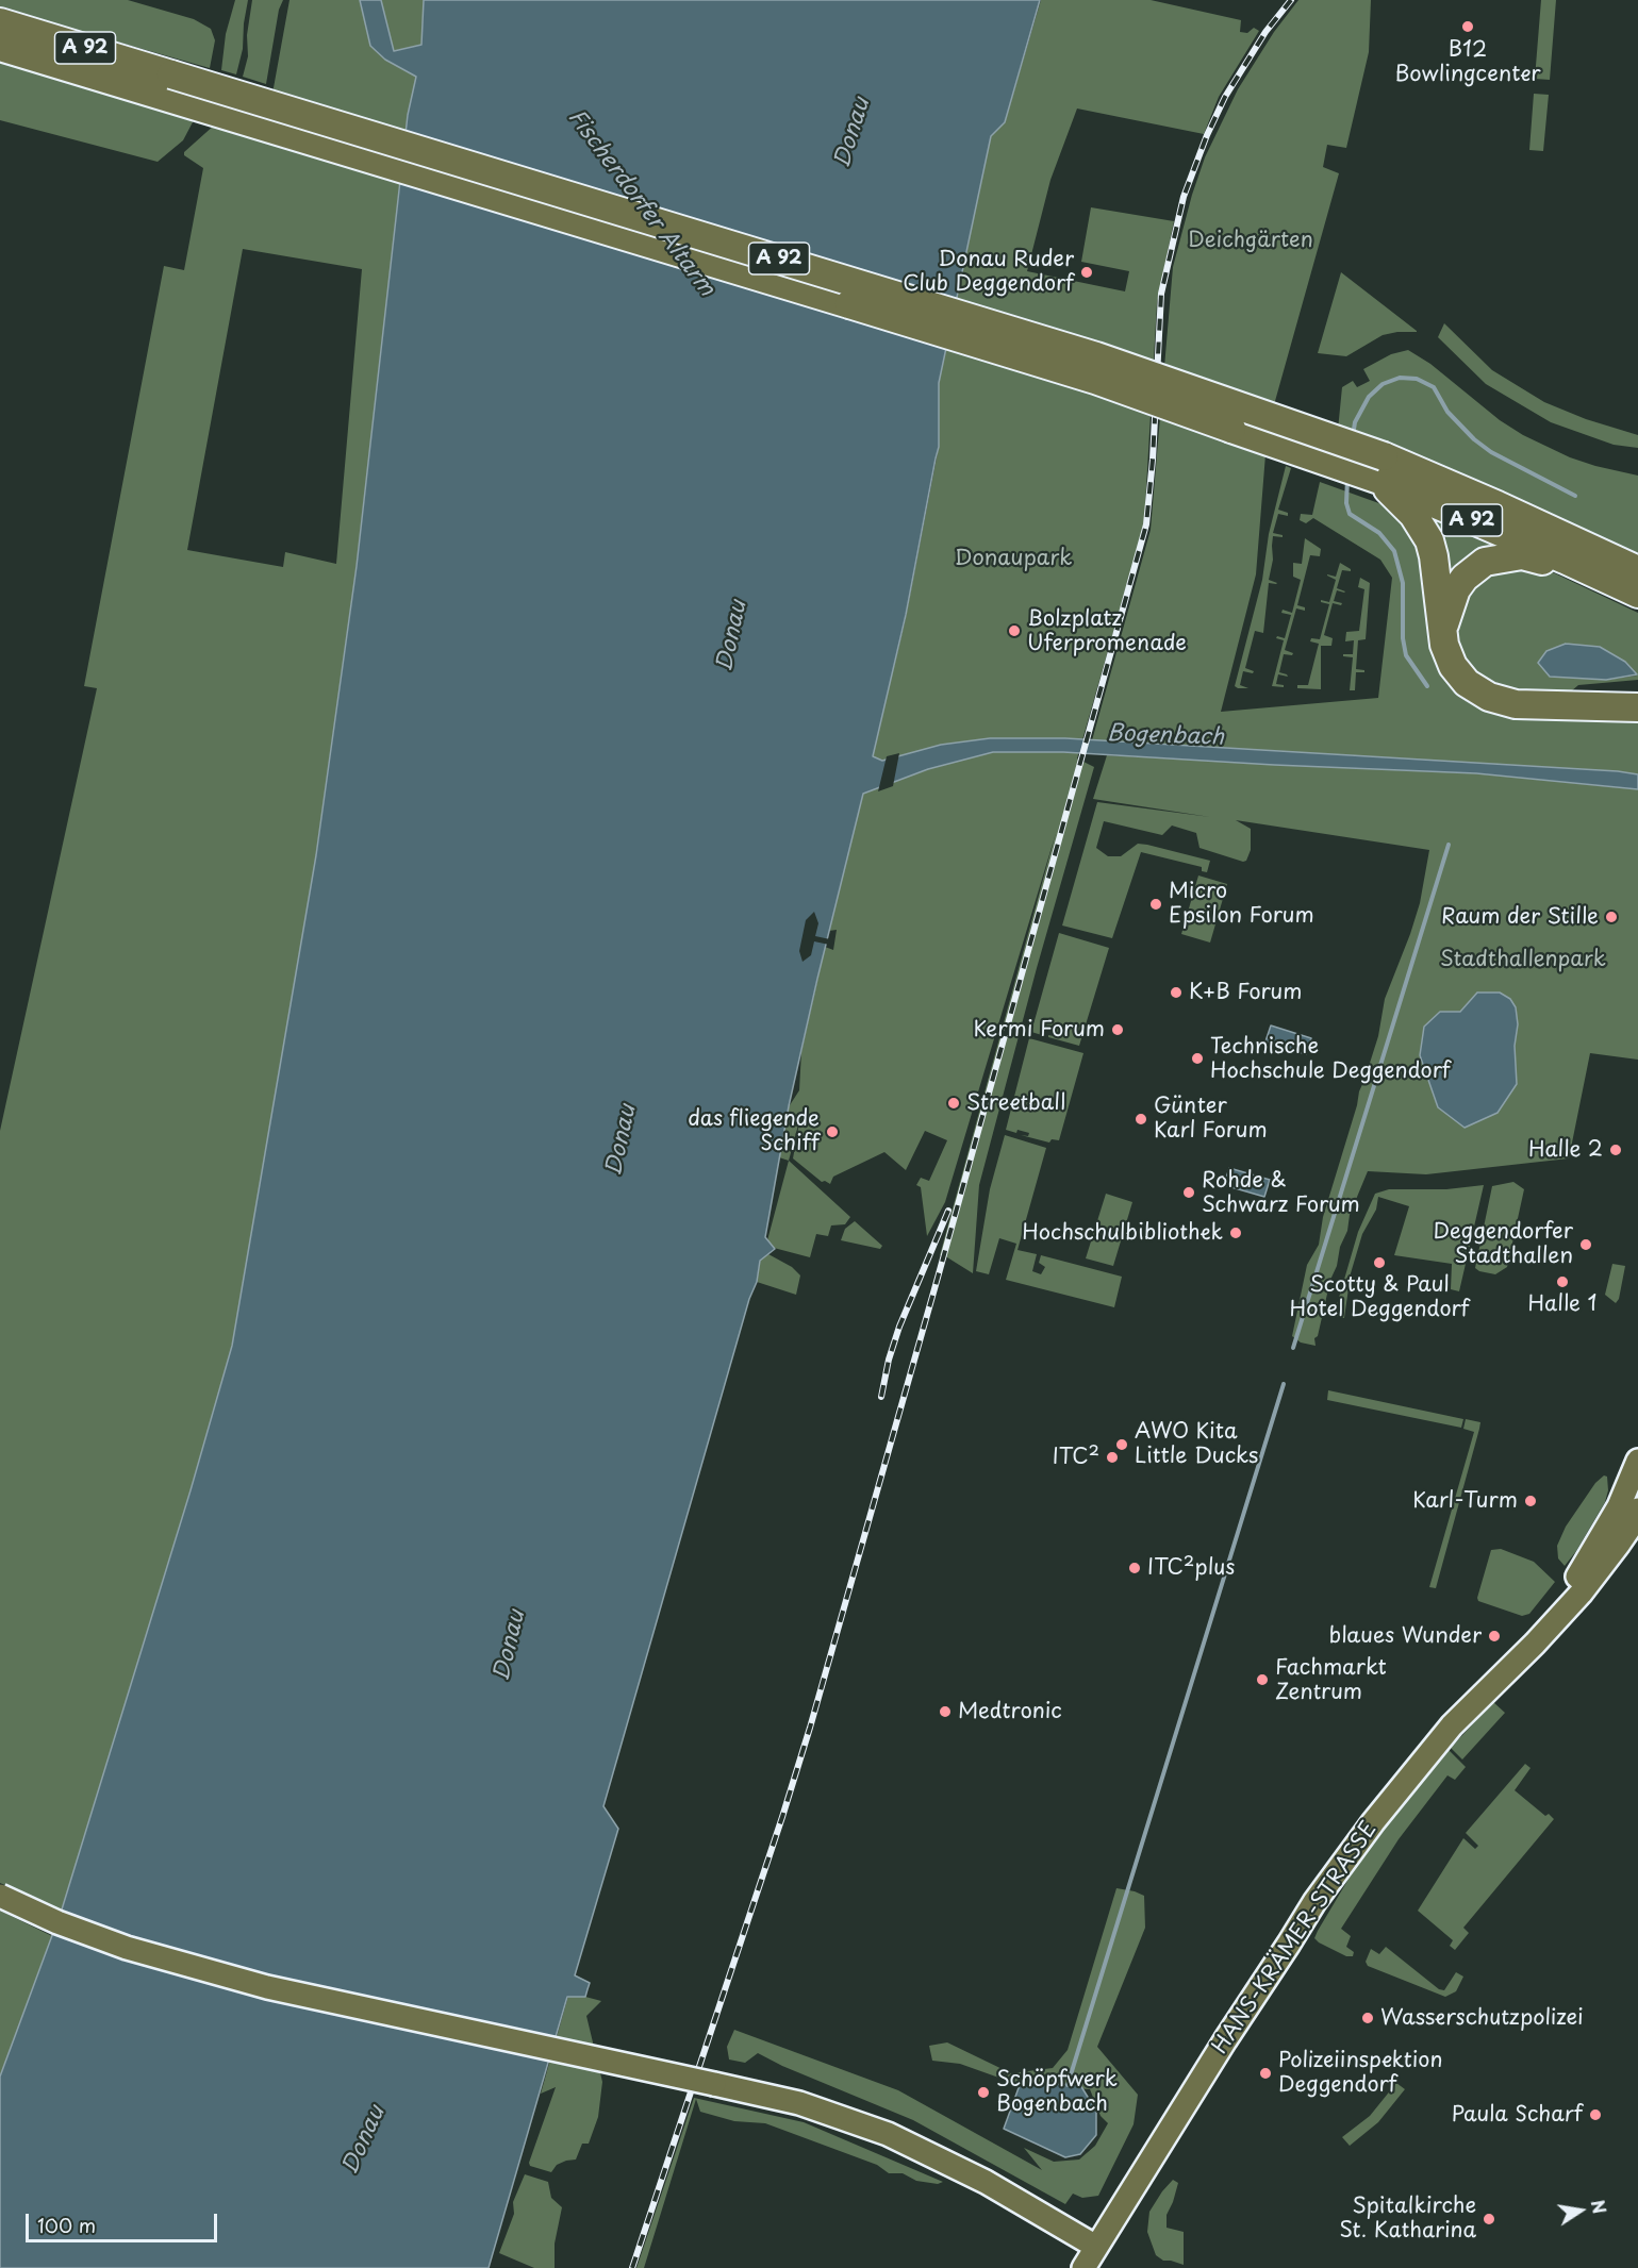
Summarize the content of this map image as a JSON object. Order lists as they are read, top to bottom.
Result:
{
  "streets": {
    "highway": ["A 92"],
    "main road": ["HANS-KRÄMER-STRASSE"]
  },
  "water": ["Donau", "Fischerdorfer Altarm", "Bogenbach"],
  "parks": ["Deichgärten", "Donaupark", "Stadthallenpark"],
  "places": [
    "B12 Bowlingcenter",
    "Donau Ruder Club Deggendorf",
    "Bolzplatz Uferpromenade",
    "Micro Epsilon Forum",
    "Raum der Stille",
    "K+B Forum",
    "Kermi Forum",
    "Technische Hochschule Deggendorf",
    "Streetball",
    "Günter Karl Forum",
    "das fliegende Schiff",
    "Halle 2",
    "Rohde & Schwarz Forum",
    "Hochschulbibliothek",
    "Deggendorfer Stadthallen",
    "Scotty & Paul Hotel Deggendorf",
    "Halle 1",
    "AWO Kita Little Ducks",
    "ITC²",
    "Karl-Turm",
    "ITC²plus",
    "blaues Wunder",
    "Fachmarkt Zentrum",
    "Medtronic",
    "Wasserschutzpolizei",
    "Polizeiinspektion Deggendorf",
    "Schöpfwerk Bogenbach",
    "Paula Scharf",
    "Spitalkirche St. Katharina"
  ],
  "scale_bar": "100 m",
  "north": "right"
}
